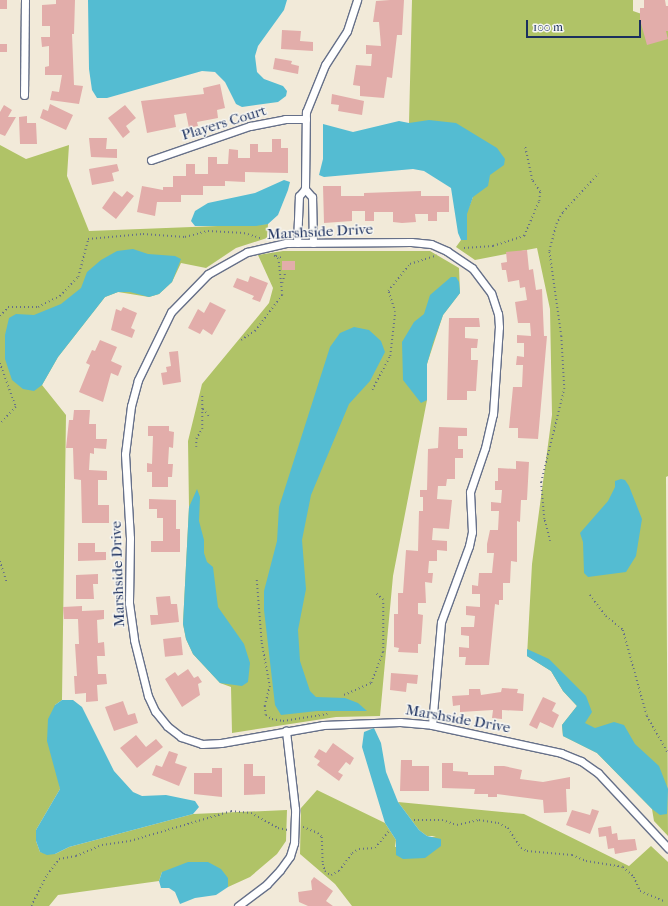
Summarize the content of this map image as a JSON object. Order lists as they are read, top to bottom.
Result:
{
  "streets": {
    "street": ["Players Court", "Marshside Drive"]
  },
  "scale_bar": "100 m"
}
